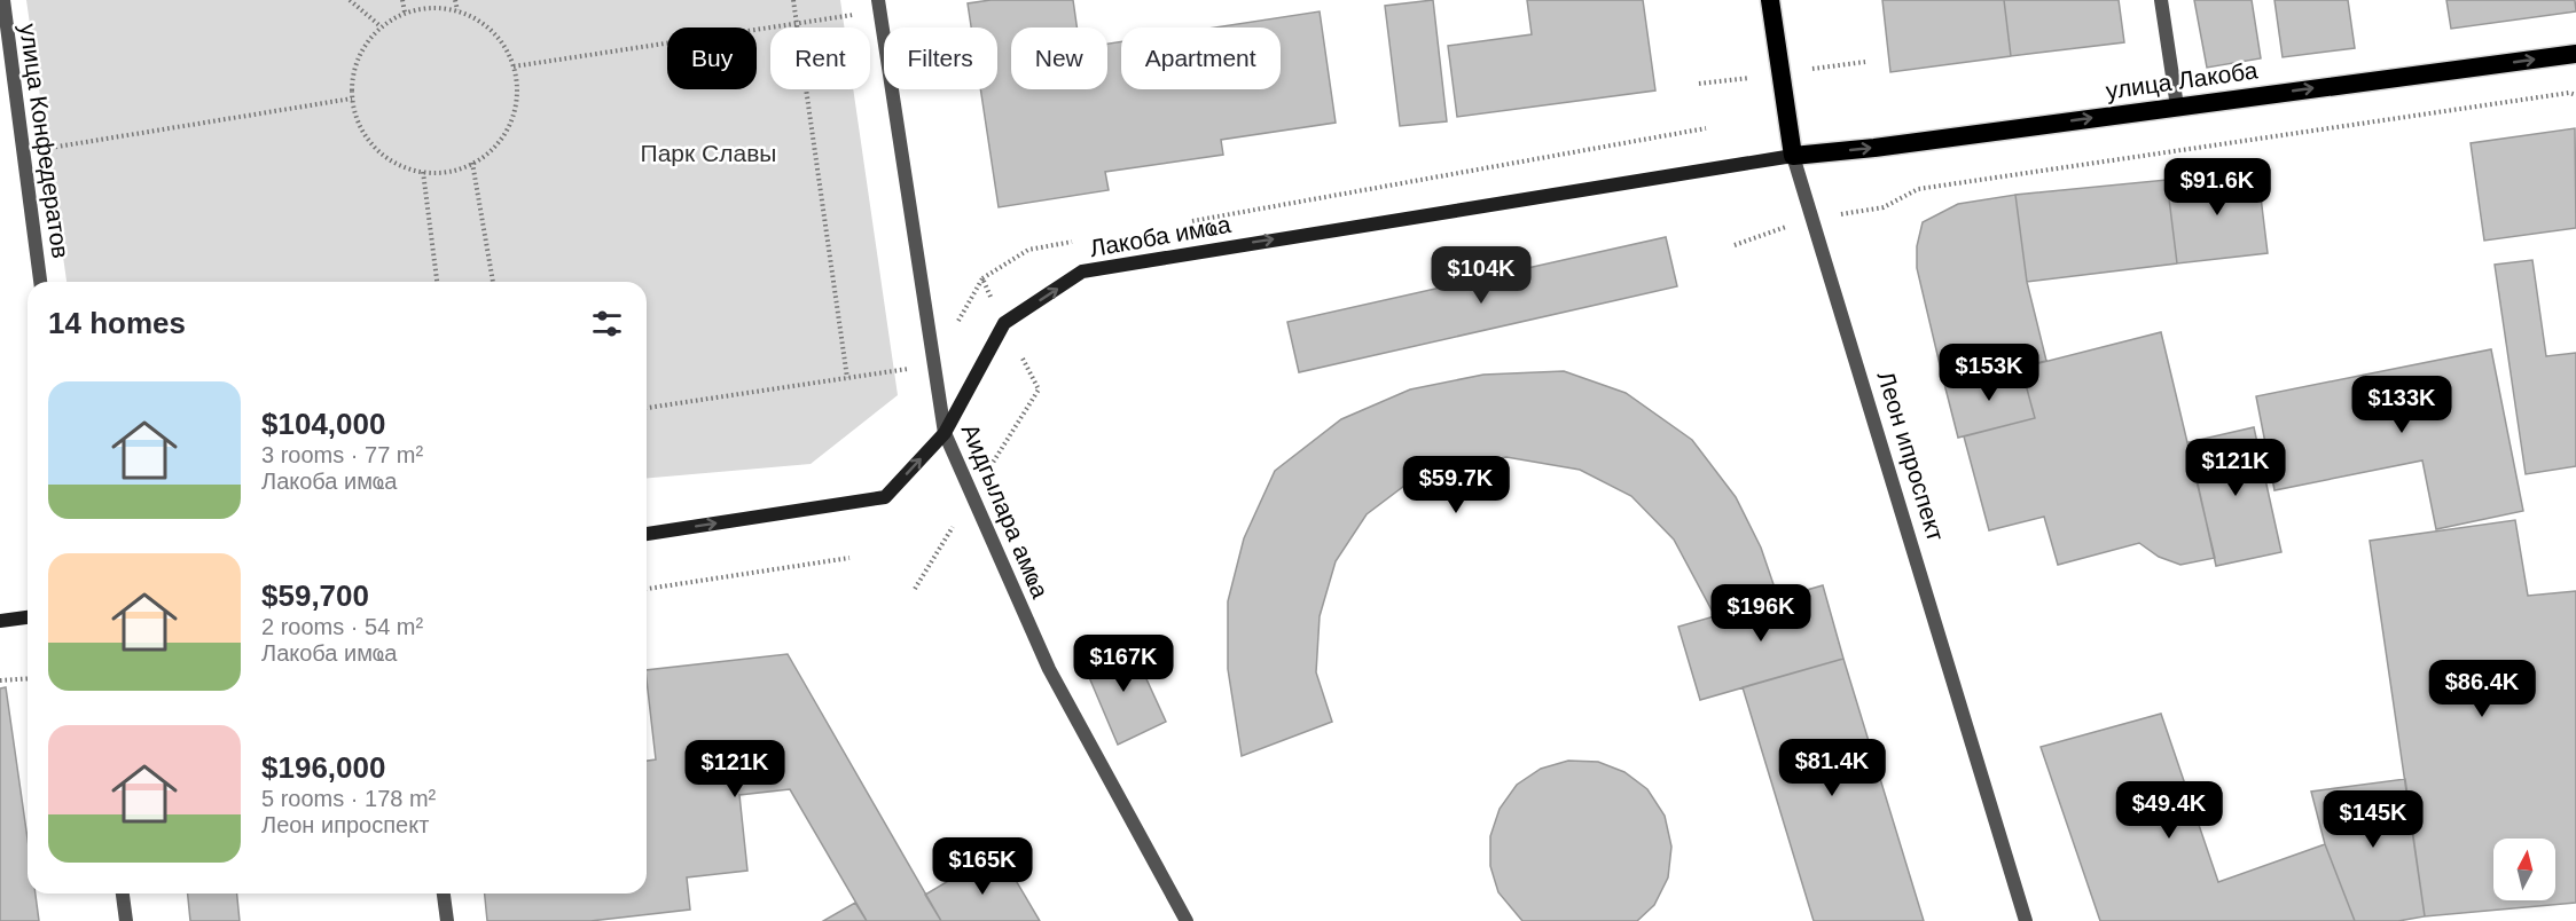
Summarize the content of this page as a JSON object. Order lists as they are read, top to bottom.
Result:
{
  "streets": {
    "highway": ["улица Лакоба", "Леон ипроспект"],
    "main road": ["Лакоба имҩа"],
    "street": ["улица Конфедератов", "Аидгылара амҩа"]
  },
  "crossings": [
    ["улица Лакоба", "Лакоба имҩа"],
    ["улица Лакоба", "Леон ипроспект"],
    ["Лакоба имҩа", "Леон ипроспект"],
    ["Лакоба имҩа", "Аидгылара амҩа"]
  ],
  "one_way": ["улица Лакоба", "Лакоба имҩа"],
  "parks": ["Парк Славы"],
  "north": "top",
  "page": {
    "chip": [
      "Buy",
      "Rent",
      "Filters",
      "New",
      "Apartment"
    ],
    "price": [
      "$91.6K",
      "$104K",
      "$153K",
      "$133K",
      "$121K",
      "$59.7K",
      "$196K",
      "$167K",
      "$86.4K",
      "$81.4K",
      "$121K",
      "$49.4K",
      "$145K",
      "$165K"
    ],
    "heading": "14 homes",
    "list": [
      {
        "name": "$104,000",
        "note": "3 rooms · 77 m² · Лакоба имҩа"
      },
      {
        "name": "$59,700",
        "note": "2 rooms · 54 m² · Лакоба имҩа"
      },
      {
        "name": "$196,000",
        "note": "5 rooms · 178 m² · Леон ипроспект"
      }
    ]
  }
}
